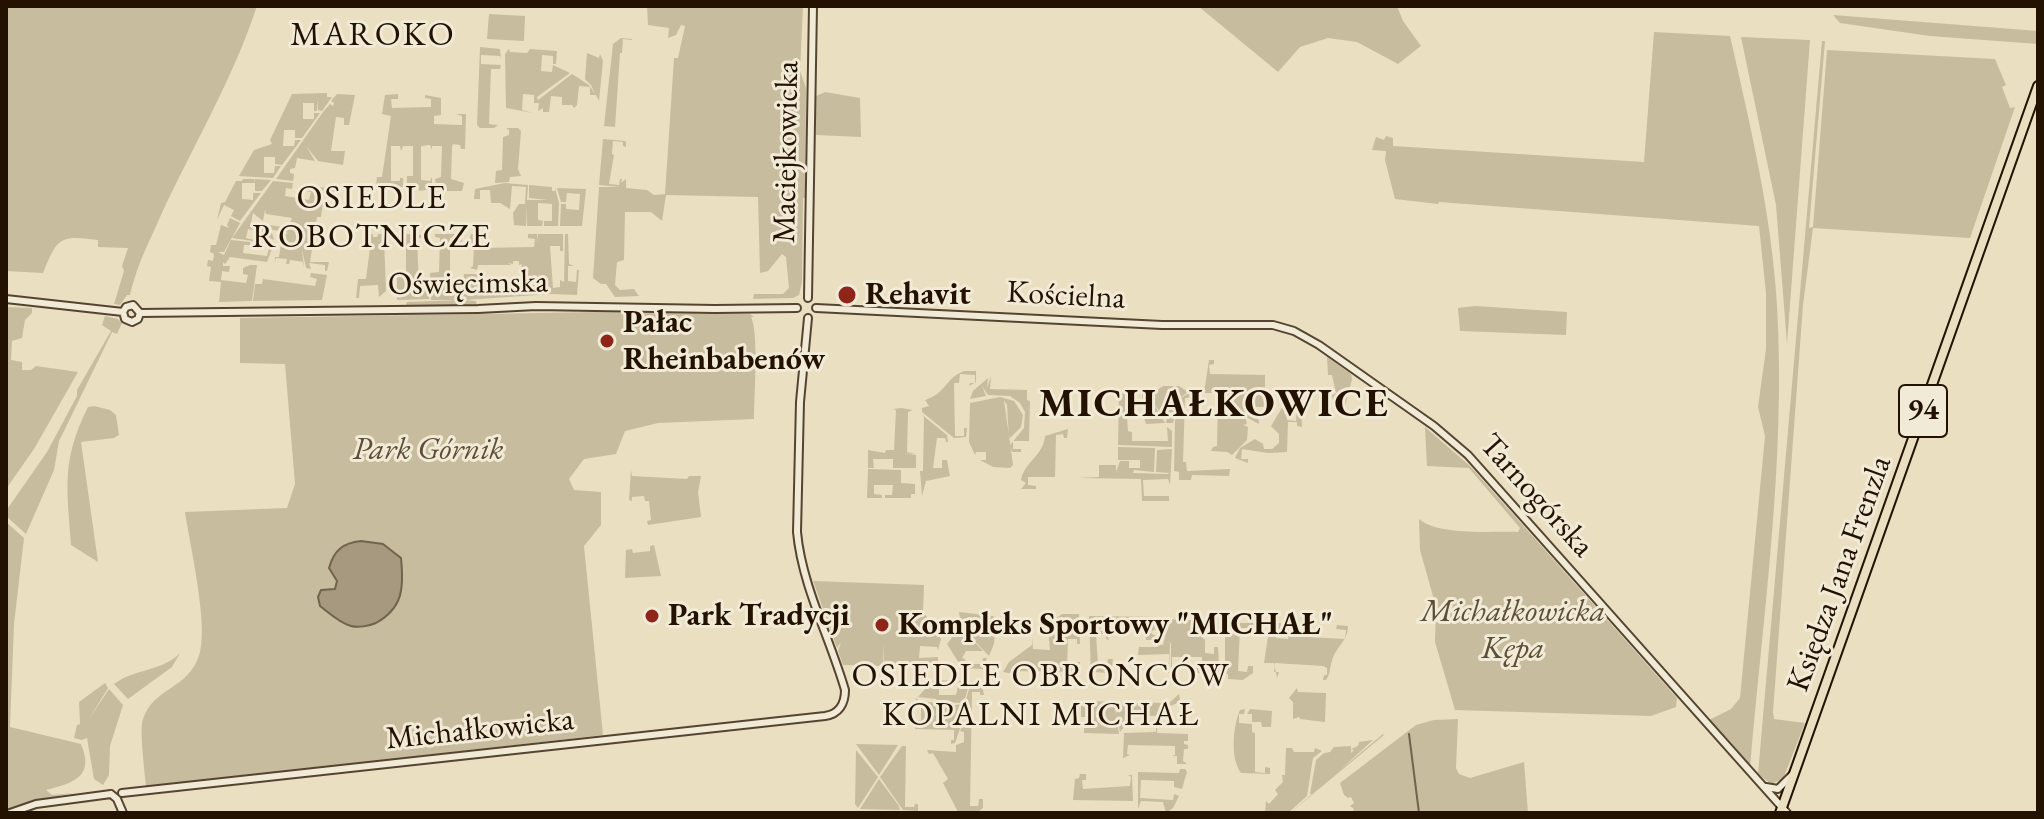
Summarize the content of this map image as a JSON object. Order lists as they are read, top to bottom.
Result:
{
  "streets": {
    "main road": ["94", "Księdza Jana Frenzla"],
    "street": [
      "Maciejkowicka",
      "Oświęcimska",
      "Kościelna",
      "Tarnogórska",
      "Michałkowicka"
    ]
  },
  "crossings": [
    ["Maciejkowicka", "Oświęcimska"],
    ["Maciejkowicka", "Kościelna"],
    ["Maciejkowicka", "Michałkowicka"],
    ["Oświęcimska", "Kościelna"],
    ["Oświęcimska", "Michałkowicka"],
    ["Kościelna", "Tarnogórska"],
    ["Kościelna", "Michałkowicka"],
    ["Tarnogórska", "Księdza Jana Frenzla"]
  ],
  "districts": [
    "MAROKO",
    "OSIEDLE ROBOTNICZE",
    "MICHAŁKOWICE",
    "OSIEDLE OBROŃCÓW KOPALNI MICHAŁ"
  ],
  "parks": ["Park Górnik", "Michałkowicka Kępa"],
  "places": [
    "Rehavit",
    "Pałac Rheinbabenów",
    "Park Tradycji",
    "Kompleks Sportowy \"MICHAŁ\""
  ]
}
